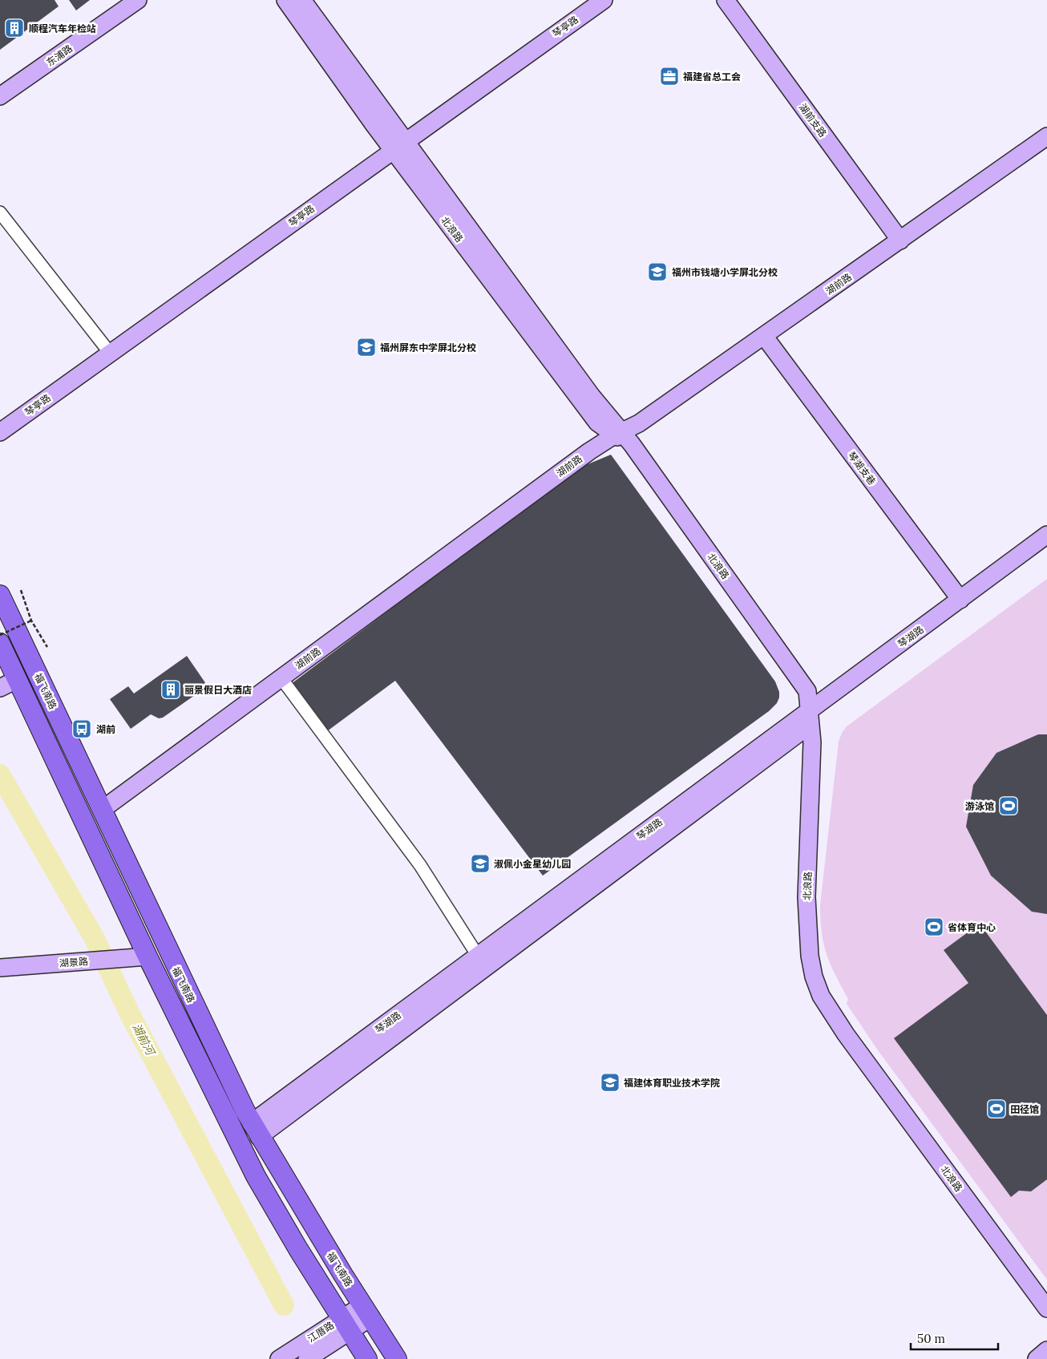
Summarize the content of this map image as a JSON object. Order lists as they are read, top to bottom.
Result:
{
  "streets": {
    "main road": ["福飞南路"],
    "street": [
      "琴亭路",
      "东浦路",
      "湖前支路",
      "北浪路",
      "湖前路",
      "琴湖支巷",
      "琴湖路",
      "湖景路",
      "江厝路"
    ]
  },
  "crossings": [
    ["琴亭路", "北浪路"],
    ["湖前支路", "湖前路"],
    ["北浪路", "湖前路"],
    ["北浪路", "琴湖路"],
    ["湖前路", "琴湖支巷"],
    ["湖前路", "福飞南路"],
    ["琴湖支巷", "琴湖路"],
    ["琴湖路", "福飞南路"],
    ["福飞南路", "湖景路"],
    ["福飞南路", "江厝路"]
  ],
  "water": ["湖前河"],
  "places": {
    "building": ["顺程汽车年检站", "丽景假日大酒店"],
    "office": ["福建省总工会"],
    "school or university": [
      "福州市钱塘小学屏北分校",
      "福州屏东中学屏北分校",
      "淑佩小金星幼儿园",
      "福建体育职业技术学院"
    ],
    "bus stop": ["湖前"],
    "sports": ["游泳馆", "省体育中心", "田径馆"]
  },
  "scale_bar": "50 m"
}
